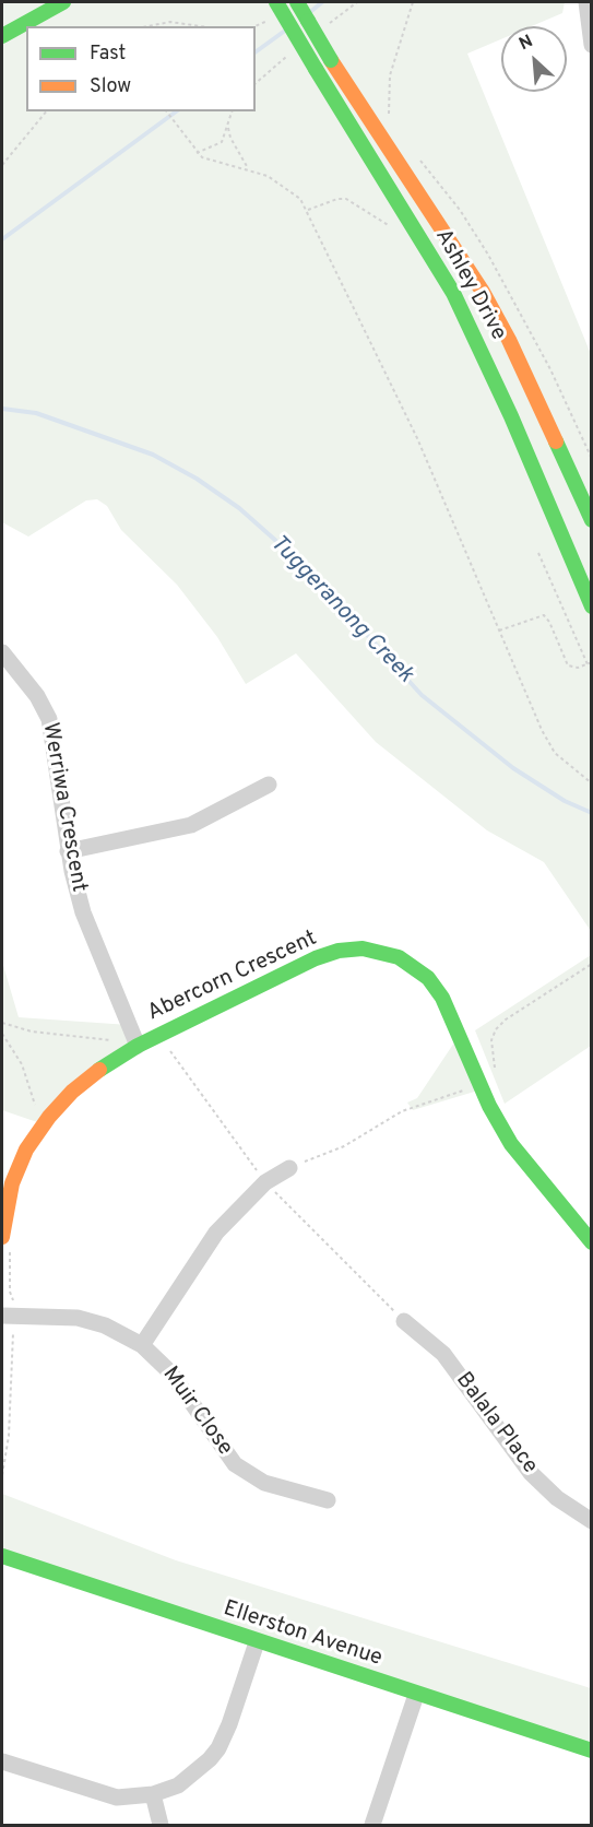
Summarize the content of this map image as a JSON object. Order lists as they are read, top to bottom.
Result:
{
  "streets": {
    "street": [
      "Ashley Drive",
      "Werriwa Crescent",
      "Abercorn Crescent",
      "Muir Close",
      "Balala Place",
      "Ellerston Avenue"
    ]
  },
  "crossings": [
    ["Werriwa Crescent", "Abercorn Crescent"]
  ],
  "water": ["Tuggeranong Creek"],
  "legend": ["Fast", "Slow"],
  "north": "top left"
}
